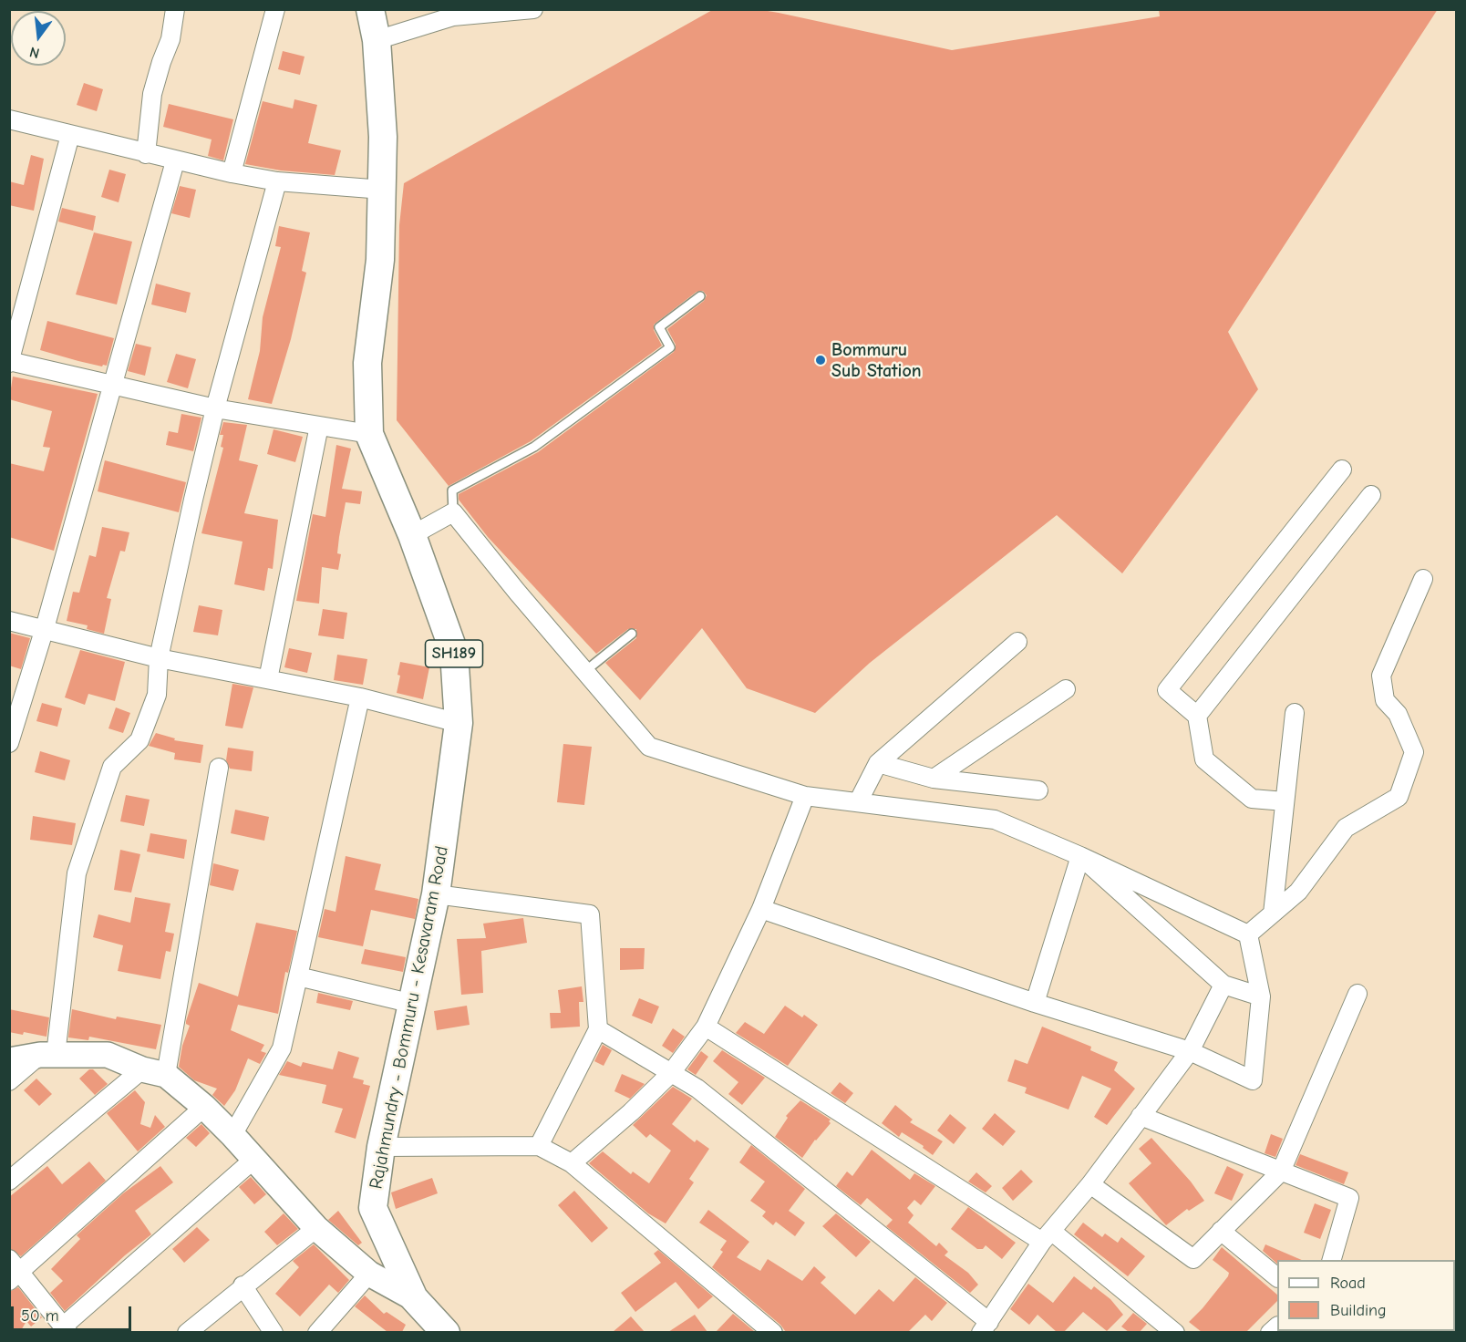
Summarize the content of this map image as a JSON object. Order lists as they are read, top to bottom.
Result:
{
  "streets": {
    "main road": ["SH189", "Rajahmundry - Bommuru - Kesavaram Road"]
  },
  "places": ["Bommuru Sub Station"],
  "legend": ["Road", "Building"],
  "scale_bar": "50 m",
  "north": "bottom"
}
